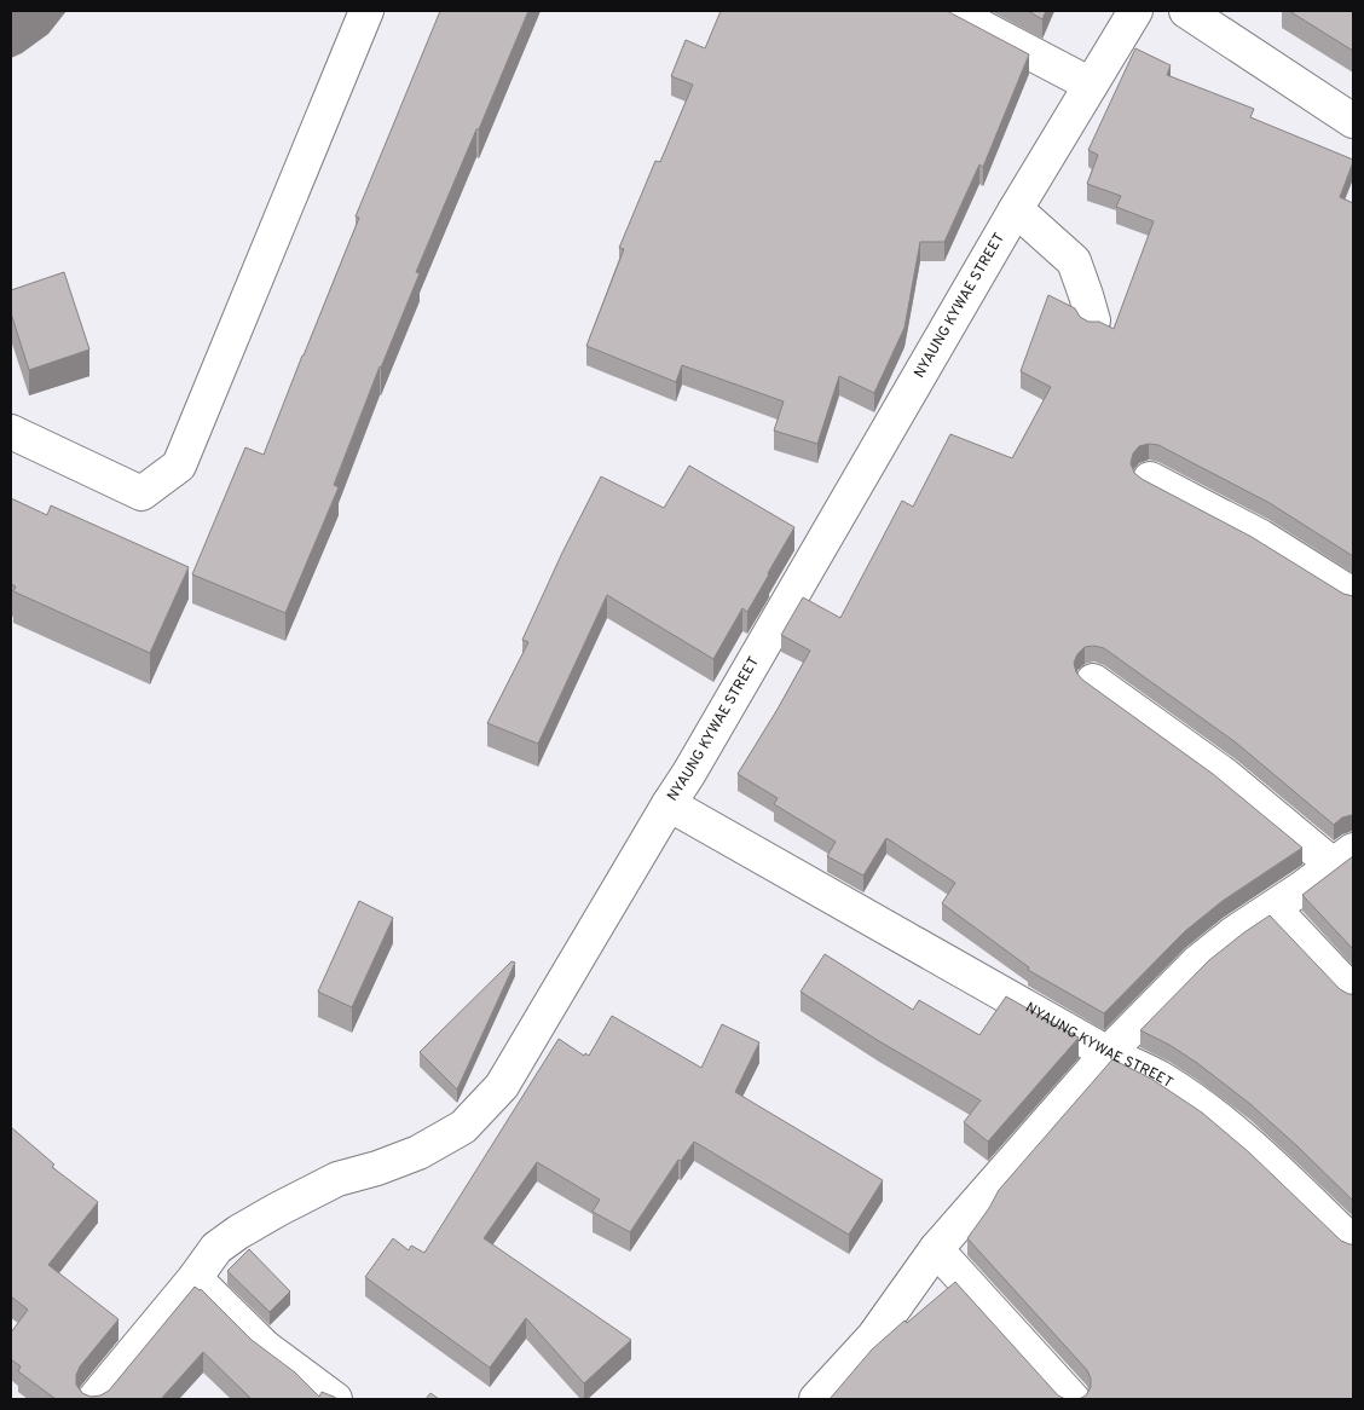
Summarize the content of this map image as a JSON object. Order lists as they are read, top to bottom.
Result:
{
  "streets": {
    "street": ["NYAUNG KYWAE STREET"]
  }
}
